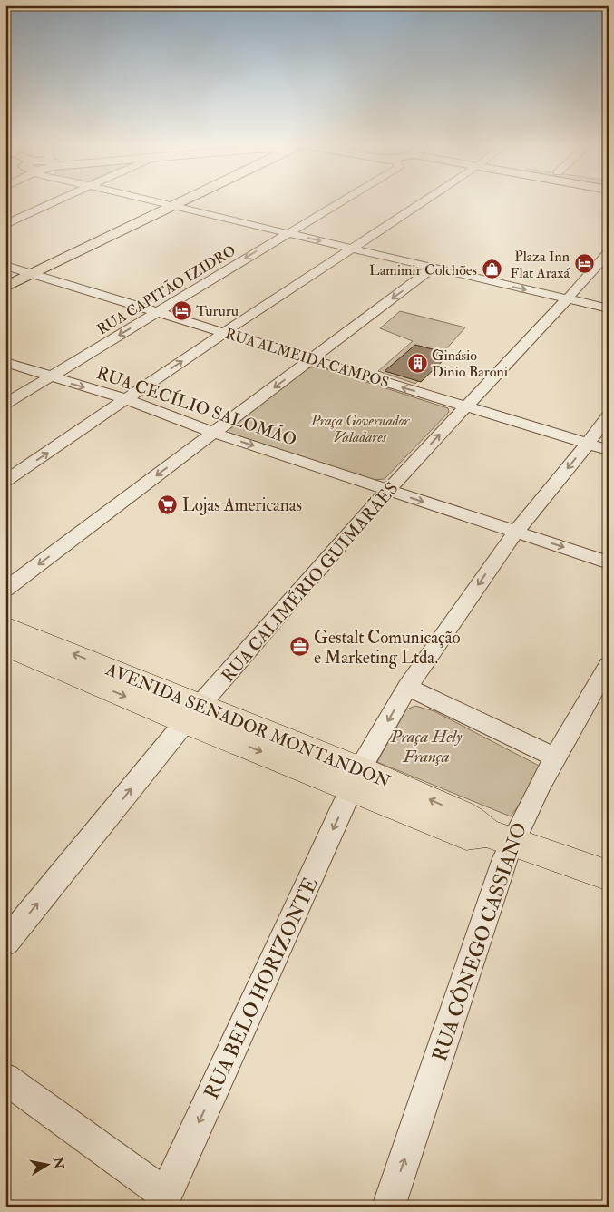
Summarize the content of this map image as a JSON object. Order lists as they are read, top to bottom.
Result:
{
  "streets": {
    "highway": ["AVENIDA SENADOR MONTANDON"],
    "street": [
      "RUA CAPITÃO IZIDRO",
      "RUA ALMEIDA CAMPOS",
      "RUA CECÍLIO SALOMÃO",
      "RUA CALIMÉRIO GUIMARÃES",
      "RUA CÔNEGO CASSIANO",
      "RUA BELO HORIZONTE"
    ]
  },
  "crossings": [
    ["RUA CAPITÃO IZIDRO", "RUA ALMEIDA CAMPOS"],
    ["RUA CAPITÃO IZIDRO", "RUA CECÍLIO SALOMÃO"],
    ["RUA ALMEIDA CAMPOS", "RUA CALIMÉRIO GUIMARÃES"],
    ["RUA ALMEIDA CAMPOS", "RUA BELO HORIZONTE"],
    ["RUA CECÍLIO SALOMÃO", "RUA CALIMÉRIO GUIMARÃES"],
    ["RUA CECÍLIO SALOMÃO", "RUA BELO HORIZONTE"],
    ["RUA CALIMÉRIO GUIMARÃES", "AVENIDA SENADOR MONTANDON"],
    ["AVENIDA SENADOR MONTANDON", "RUA CÔNEGO CASSIANO"],
    ["AVENIDA SENADOR MONTANDON", "RUA BELO HORIZONTE"]
  ],
  "one_way": [
    "RUA CECÍLIO SALOMÃO",
    "RUA CALIMÉRIO GUIMARÃES",
    "RUA CÔNEGO CASSIANO",
    "RUA BELO HORIZONTE"
  ],
  "parks": ["Praça Governador Valadares", "Praça Hely França"],
  "places": {
    "hotel": ["Plaza Inn Flat Araxá", "Tururu"],
    "shop": ["Lamimir Colchões"],
    "building": ["Ginásio Dinio Baroni"],
    "supermarket": ["Lojas Americanas"],
    "office": ["Gestalt Comunicação e Marketing Ltda."]
  },
  "north": "right"
}
